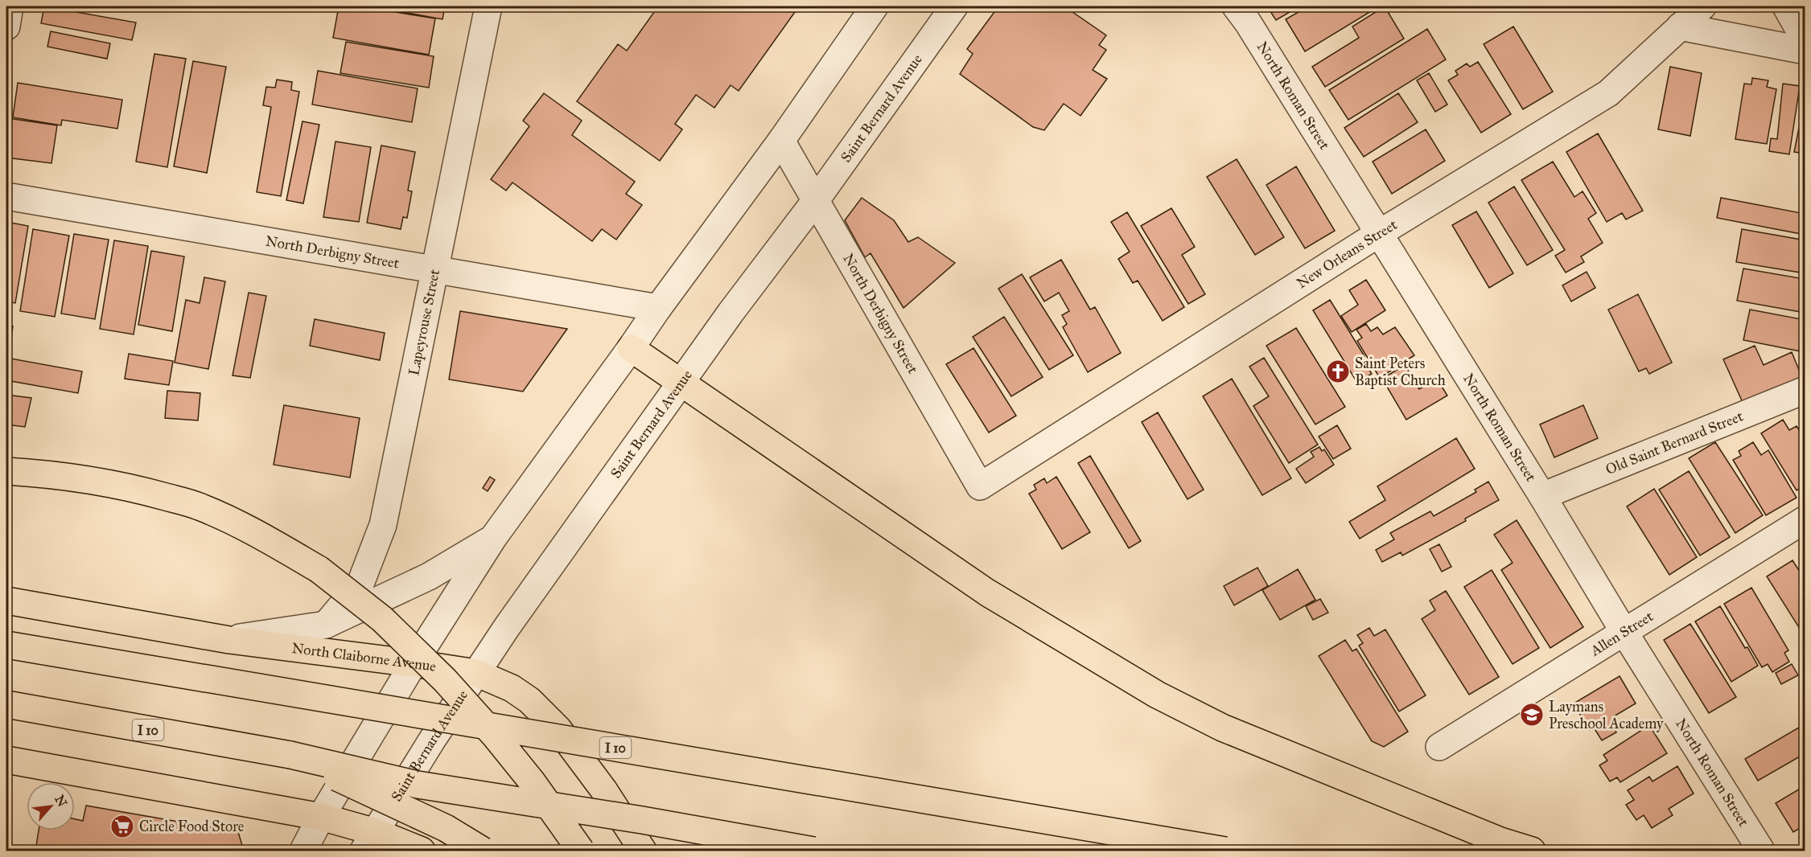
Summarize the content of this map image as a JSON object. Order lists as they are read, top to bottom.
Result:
{
  "streets": {
    "main road": ["North Claiborne Avenue", "I 10"],
    "street": [
      "North Roman Street",
      "Saint Bernard Avenue",
      "North Derbigny Street",
      "New Orleans Street",
      "Lapeyrouse Street",
      "Old Saint Bernard Street",
      "Allen Street"
    ]
  },
  "crossings": [
    ["North Roman Street", "New Orleans Street"],
    ["North Roman Street", "Old Saint Bernard Street"],
    ["North Roman Street", "Allen Street"],
    ["Saint Bernard Avenue", "North Derbigny Street"],
    ["Saint Bernard Avenue", "North Claiborne Avenue"],
    ["North Derbigny Street", "New Orleans Street"],
    ["North Derbigny Street", "Lapeyrouse Street"]
  ],
  "places": {
    "church": ["Saint Peters Baptist Church"],
    "school or university": ["Laymans Preschool Academy"],
    "supermarket": ["Circle Food Store"]
  },
  "north": "top right"
}
